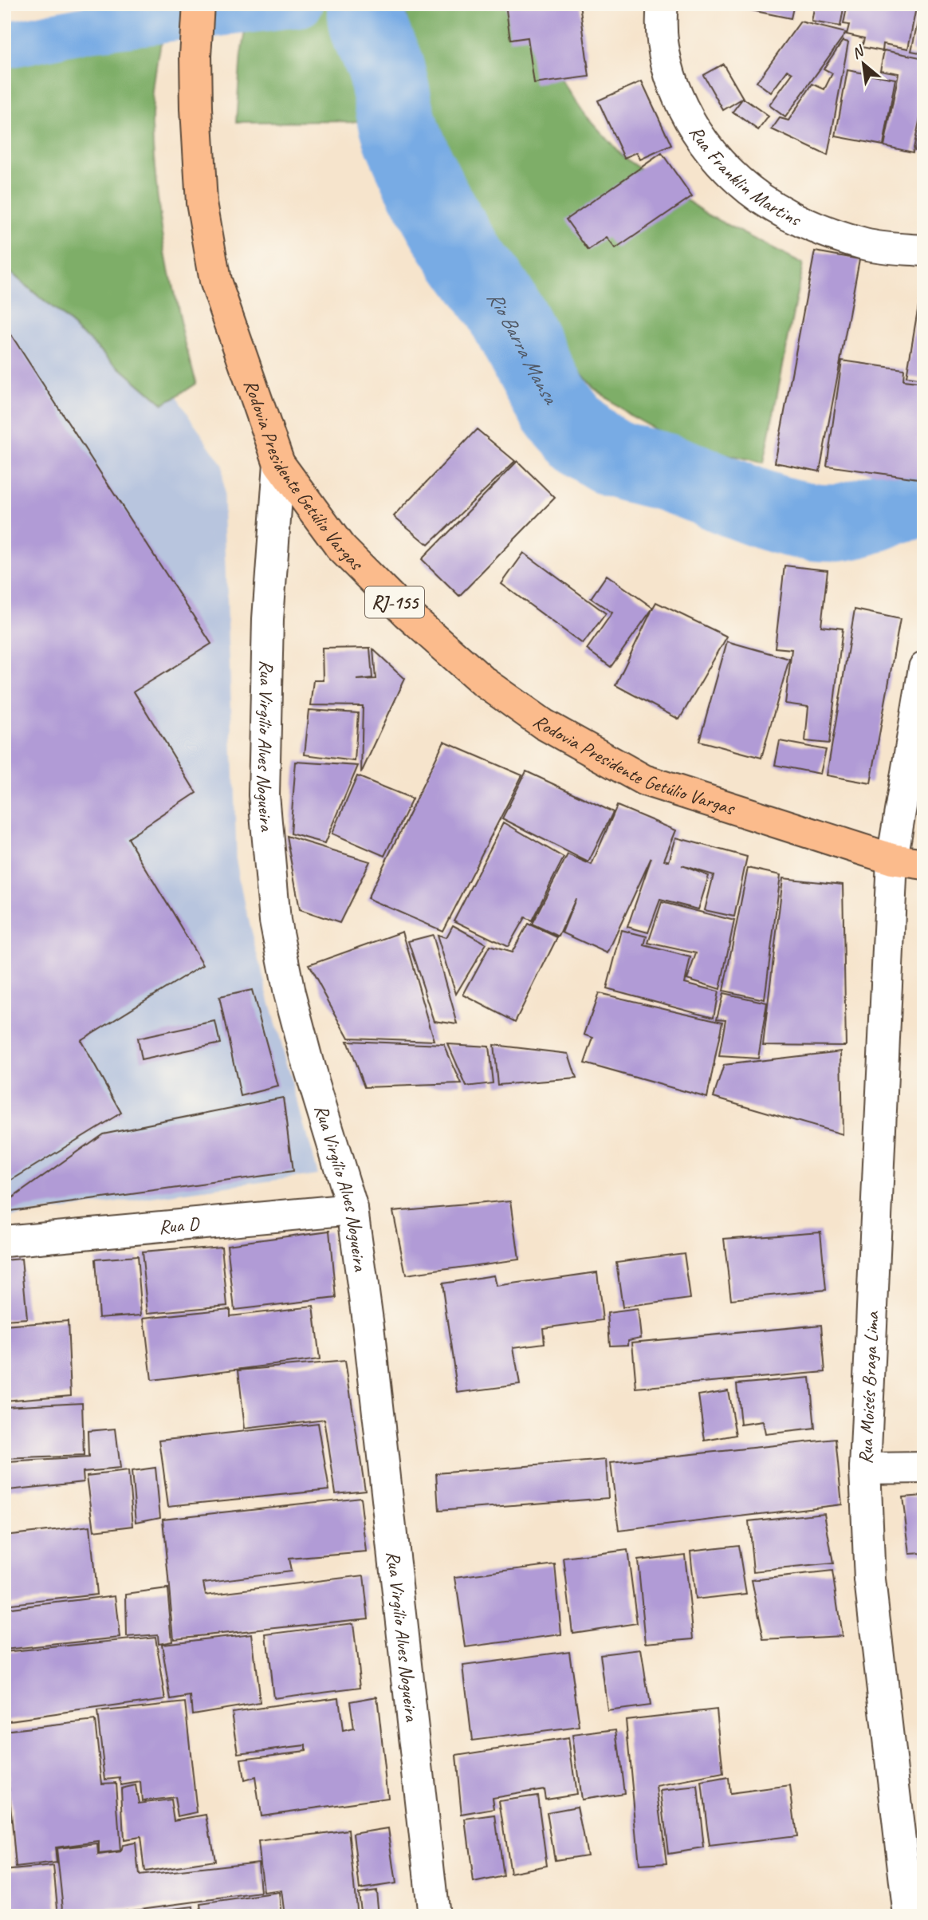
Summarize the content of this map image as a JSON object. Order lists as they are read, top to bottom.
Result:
{
  "streets": {
    "main road": ["Rodovia Presidente Getúlio Vargas", "RJ-155"],
    "street": [
      "Rua Franklin Martins",
      "Rua Virgílio Alves Nogueira",
      "Rua D",
      "Rua Moisés Braga Lima"
    ]
  },
  "crossings": [
    ["Rodovia Presidente Getúlio Vargas", "Rua Virgílio Alves Nogueira"],
    ["Rodovia Presidente Getúlio Vargas", "Rua Moisés Braga Lima"],
    ["Rua Virgílio Alves Nogueira", "Rua D"]
  ],
  "water": ["Rio Barra Mansa"],
  "north": "top left"
}
